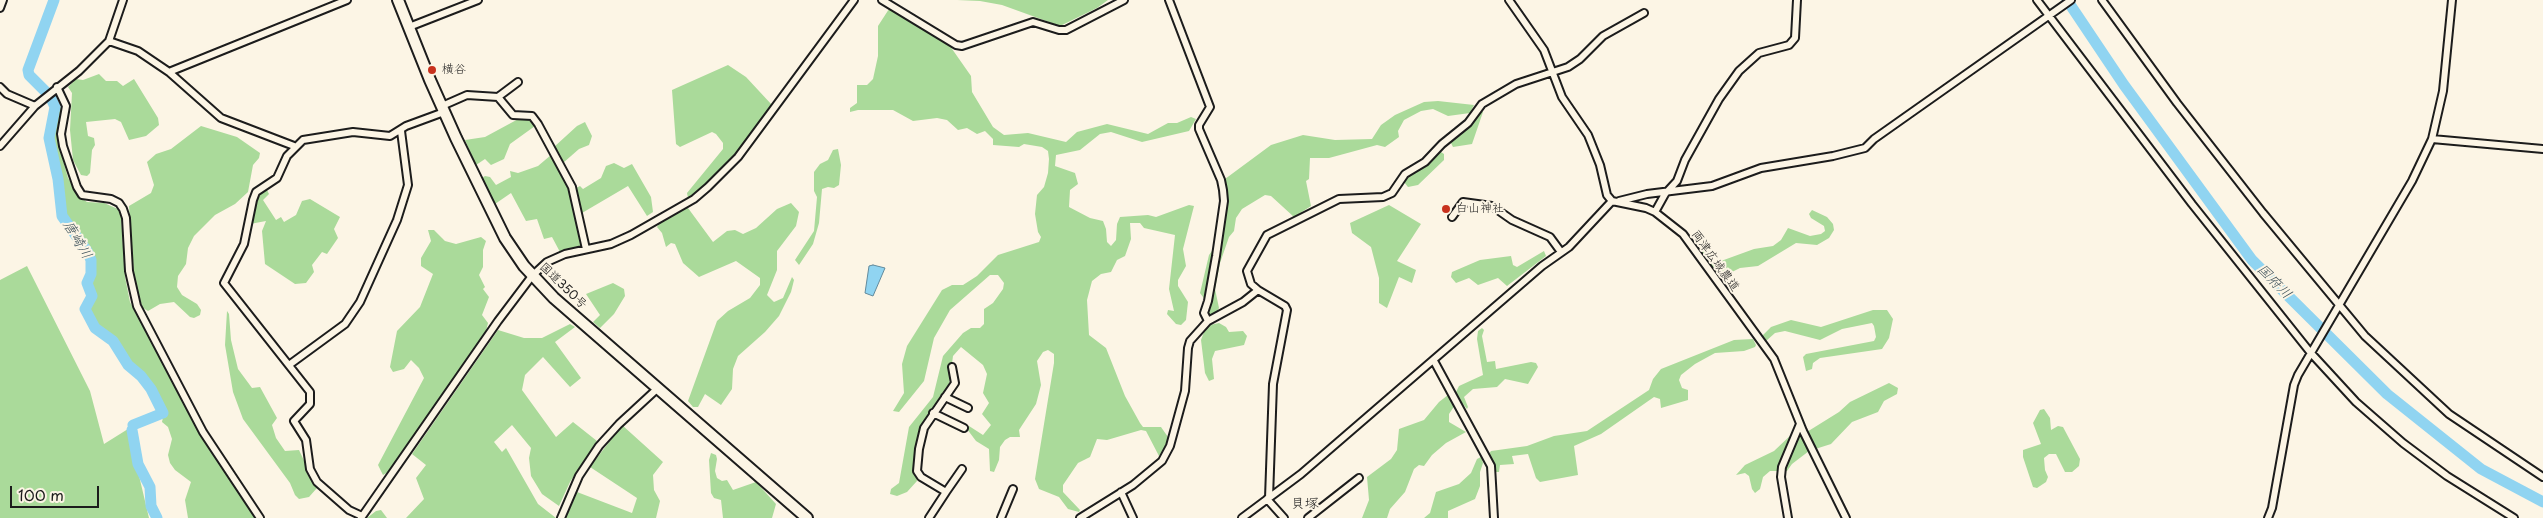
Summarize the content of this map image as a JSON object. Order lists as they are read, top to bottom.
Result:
{
  "streets": {
    "highway": ["国道350号"],
    "street": ["両津広域農道"]
  },
  "districts": ["貝塚"],
  "water": ["唐崎川", "国府川"],
  "places": ["横谷", "白山神社"],
  "scale_bar": "100 m"
}
